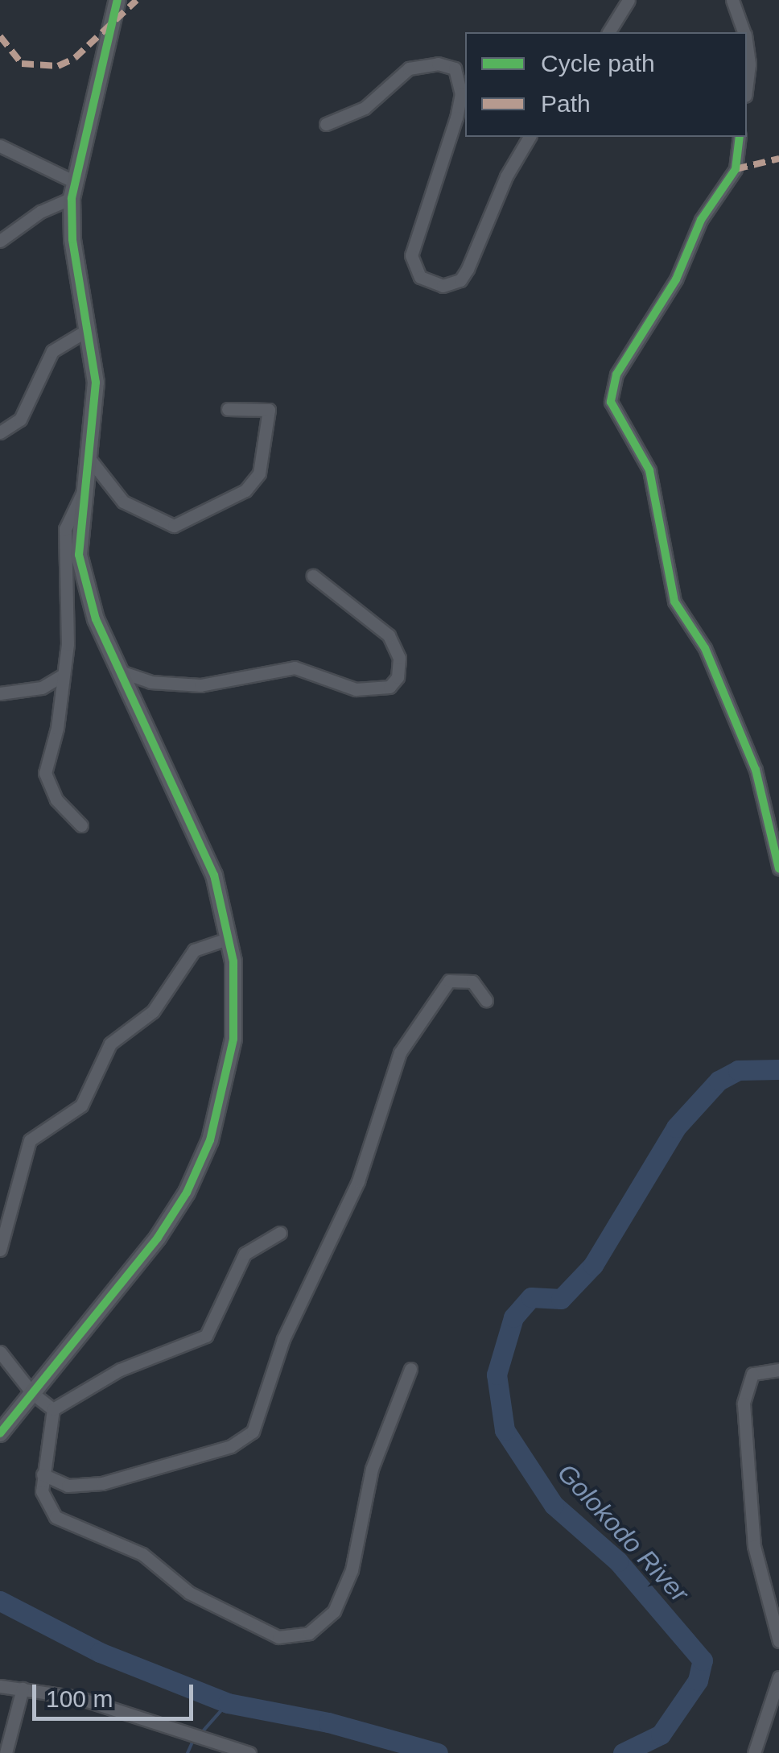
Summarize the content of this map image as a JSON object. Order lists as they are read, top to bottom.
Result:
{
  "water": ["Golokodo River"],
  "legend": ["Cycle path", "Path"],
  "scale_bar": "100 m"
}
